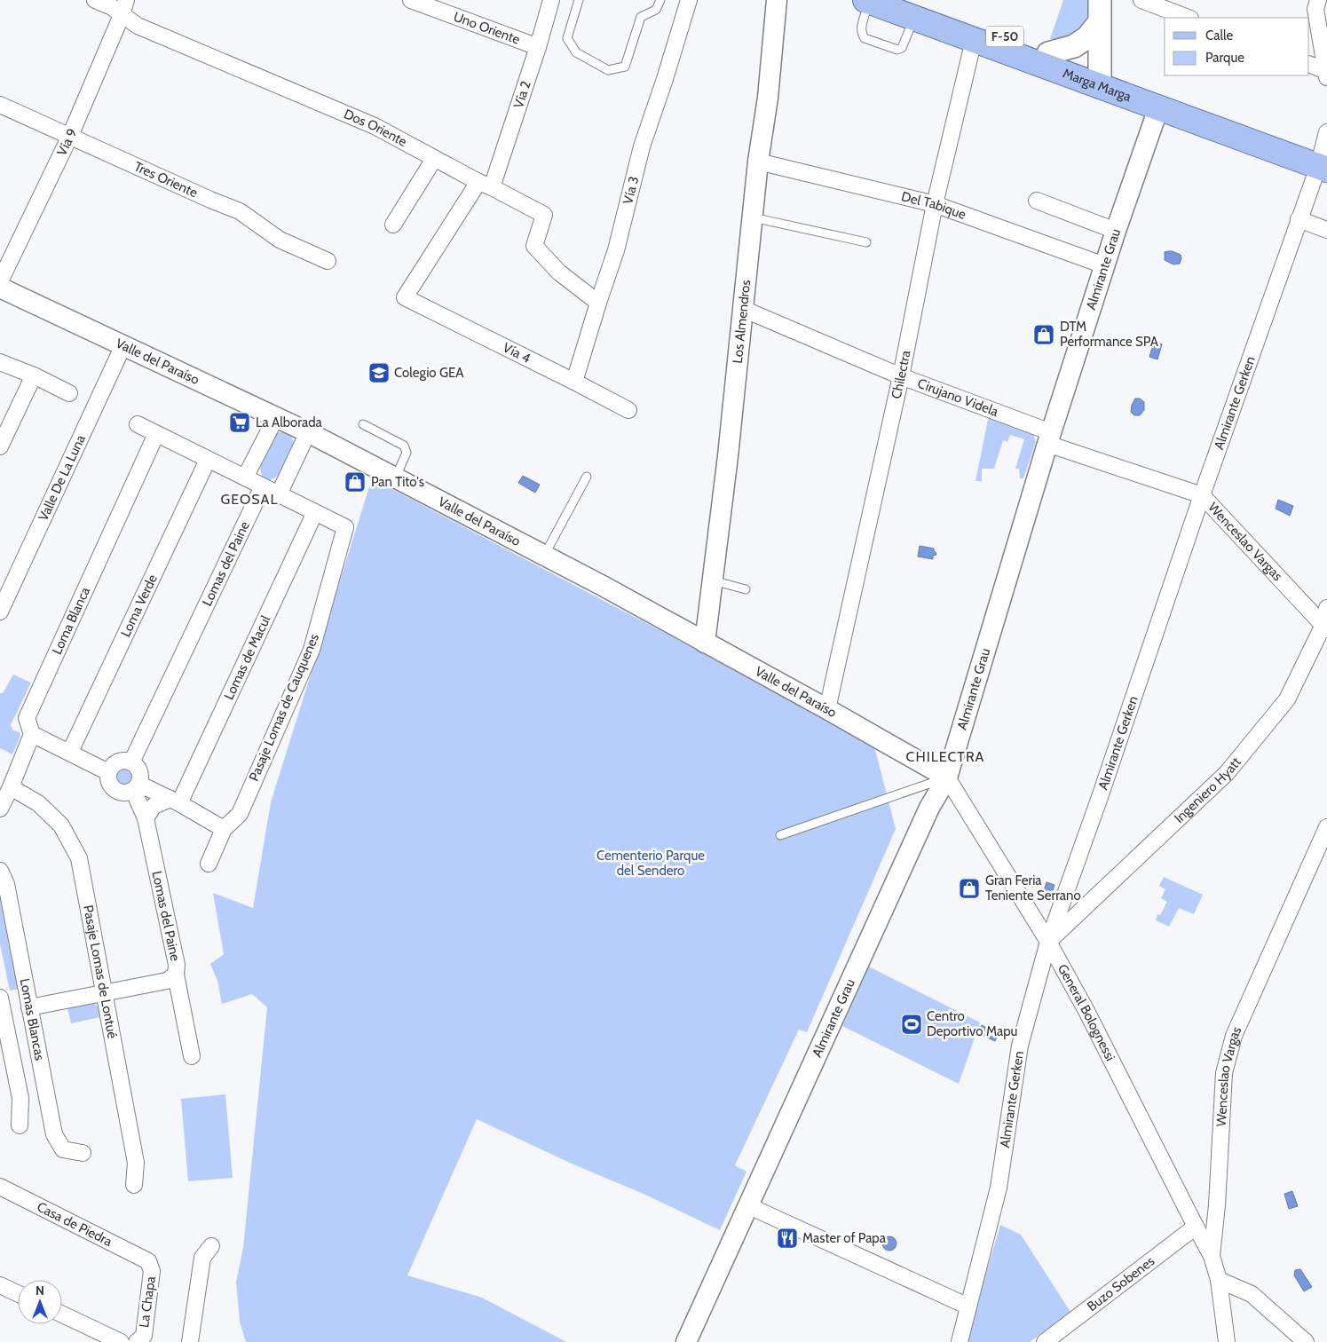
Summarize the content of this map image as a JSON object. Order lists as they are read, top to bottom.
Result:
{
  "streets": {
    "main road": ["F-50", "Marga Marga"],
    "street": [
      "Uno Oriente",
      "Vía 2",
      "Dos Oriente",
      "Vía 9",
      "Tres Oriente",
      "Vía 3",
      "Del Tabique",
      "Almirante Grau",
      "Los Almendros",
      "Vía 4",
      "Valle del Paraíso",
      "Chilectra",
      "Cirujano Videla",
      "Almirante Gerken",
      "Valle De La Luna",
      "Wenceslao Vargas",
      "Lomas del Paine",
      "Loma Verde",
      "Loma Blanca",
      "Lomas de Macul",
      "Pasaje Lomas de Cauquenes",
      "Ingeniero Hyatt",
      "Pasaje Lomas de Lontué",
      "General Bolognessi",
      "Lomas Blancas",
      "Casa de Piedra",
      "Buzo Sobenes",
      "La Chapa"
    ]
  },
  "crossings": [
    ["Uno Oriente", "Vía 2"],
    ["Marga Marga", "Almirante Grau"],
    ["Marga Marga", "Chilectra"],
    ["Marga Marga", "Almirante Gerken"],
    ["Vía 2", "Dos Oriente"],
    ["Vía 2", "Vía 4"],
    ["Dos Oriente", "Vía 9"],
    ["Dos Oriente", "Vía 3"],
    ["Vía 9", "Tres Oriente"],
    ["Vía 3", "Vía 4"],
    ["Del Tabique", "Almirante Grau"],
    ["Del Tabique", "Los Almendros"],
    ["Del Tabique", "Chilectra"],
    ["Almirante Grau", "Valle del Paraíso"],
    ["Almirante Grau", "Cirujano Videla"],
    ["Almirante Grau", "Wenceslao Vargas"],
    ["Almirante Grau", "General Bolognessi"],
    ["Los Almendros", "Valle del Paraíso"],
    ["Los Almendros", "Cirujano Videla"],
    ["Valle del Paraíso", "Chilectra"],
    ["Valle del Paraíso", "Valle De La Luna"],
    ["Valle del Paraíso", "General Bolognessi"],
    ["Chilectra", "Cirujano Videla"],
    ["Cirujano Videla", "Wenceslao Vargas"],
    ["Almirante Gerken", "Wenceslao Vargas"],
    ["Almirante Gerken", "Ingeniero Hyatt"],
    ["Almirante Gerken", "General Bolognessi"],
    ["Wenceslao Vargas", "Ingeniero Hyatt"],
    ["Wenceslao Vargas", "General Bolognessi"],
    ["Lomas del Paine", "Pasaje Lomas de Lontué"],
    ["Lomas del Paine", "Lomas Blancas"],
    ["Lomas de Macul", "Pasaje Lomas de Cauquenes"],
    ["Ingeniero Hyatt", "General Bolognessi"],
    ["General Bolognessi", "Buzo Sobenes"],
    ["Casa de Piedra", "La Chapa"]
  ],
  "districts": ["GEOSAL", "CHILECTRA"],
  "parks": ["Cementerio Parque del Sendero"],
  "places": {
    "shop": ["DTM Performance SPA", "Pan Tito's", "Gran Feria Teniente Serrano"],
    "school or university": ["Colegio GEA"],
    "supermarket": ["La Alborada"],
    "sports": ["Centro Deportivo Mapu"],
    "restaurant": ["Master of Papa"]
  },
  "legend": ["Calle", "Parque"],
  "north": "top"
}
